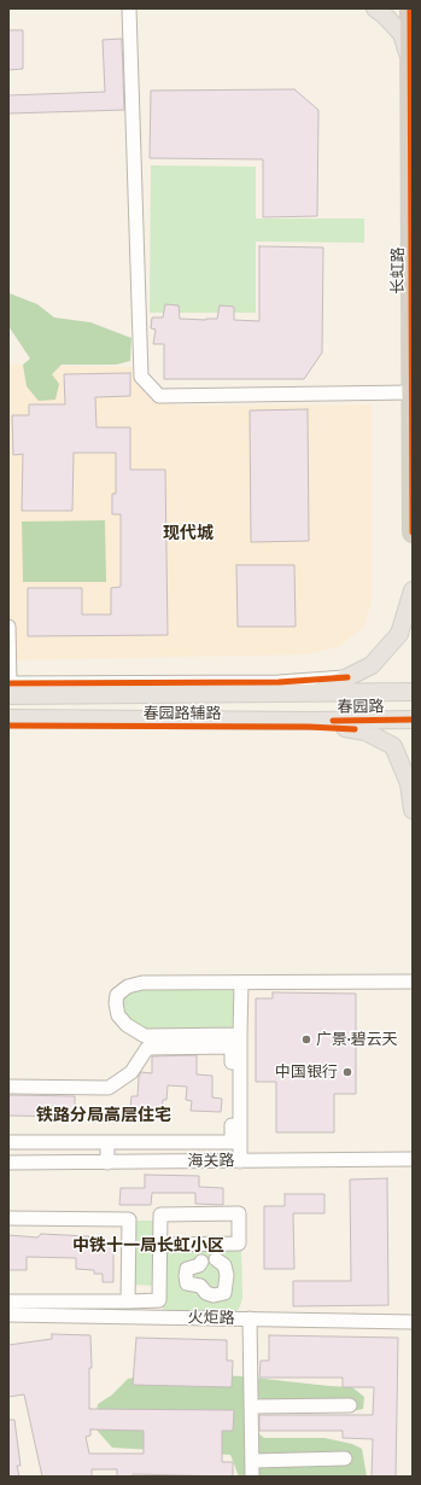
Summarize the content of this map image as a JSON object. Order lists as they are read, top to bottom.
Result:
{
  "streets": {
    "highway": ["长虹路"],
    "main road": ["春园路"],
    "street": ["春园路辅路", "海关路", "火炬路"]
  },
  "crossings": [
    ["春园路", "春园路辅路"]
  ],
  "districts": ["现代城", "铁路分局高层住宅", "中铁十一局长虹小区"],
  "places": ["广景·碧云天", "中国银行"]
}
